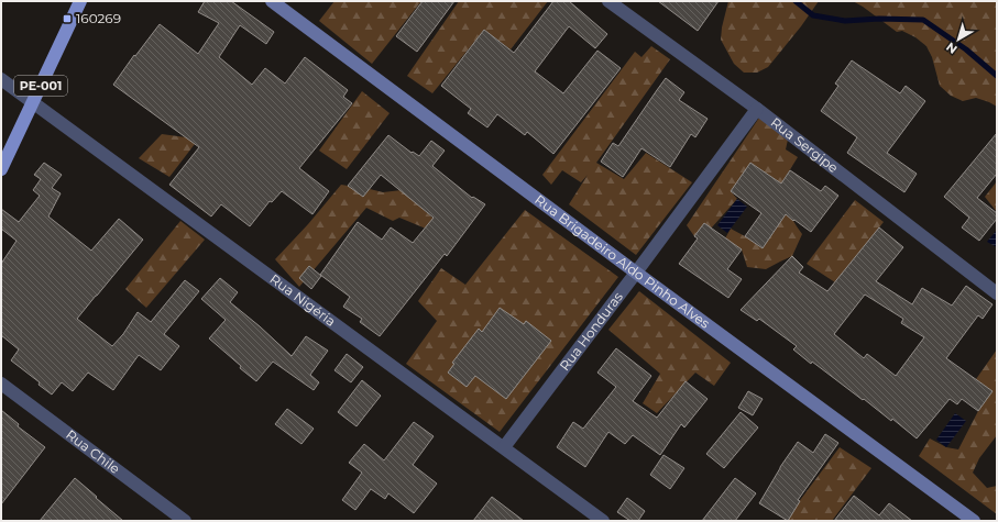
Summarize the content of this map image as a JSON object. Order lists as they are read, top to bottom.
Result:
{
  "streets": {
    "main road": ["PE-001"],
    "street": [
      "Rua Sergipe",
      "Rua Brigadeiro Aldo Pinho Alves",
      "Rua Nigéria",
      "Rua Honduras",
      "Rua Chile"
    ]
  },
  "crossings": [
    ["PE-001", "Rua Nigéria"],
    ["Rua Sergipe", "Rua Honduras"],
    ["Rua Brigadeiro Aldo Pinho Alves", "Rua Honduras"],
    ["Rua Nigéria", "Rua Honduras"]
  ],
  "places": {
    "transit": ["160269"]
  },
  "north": "bottom left"
}
